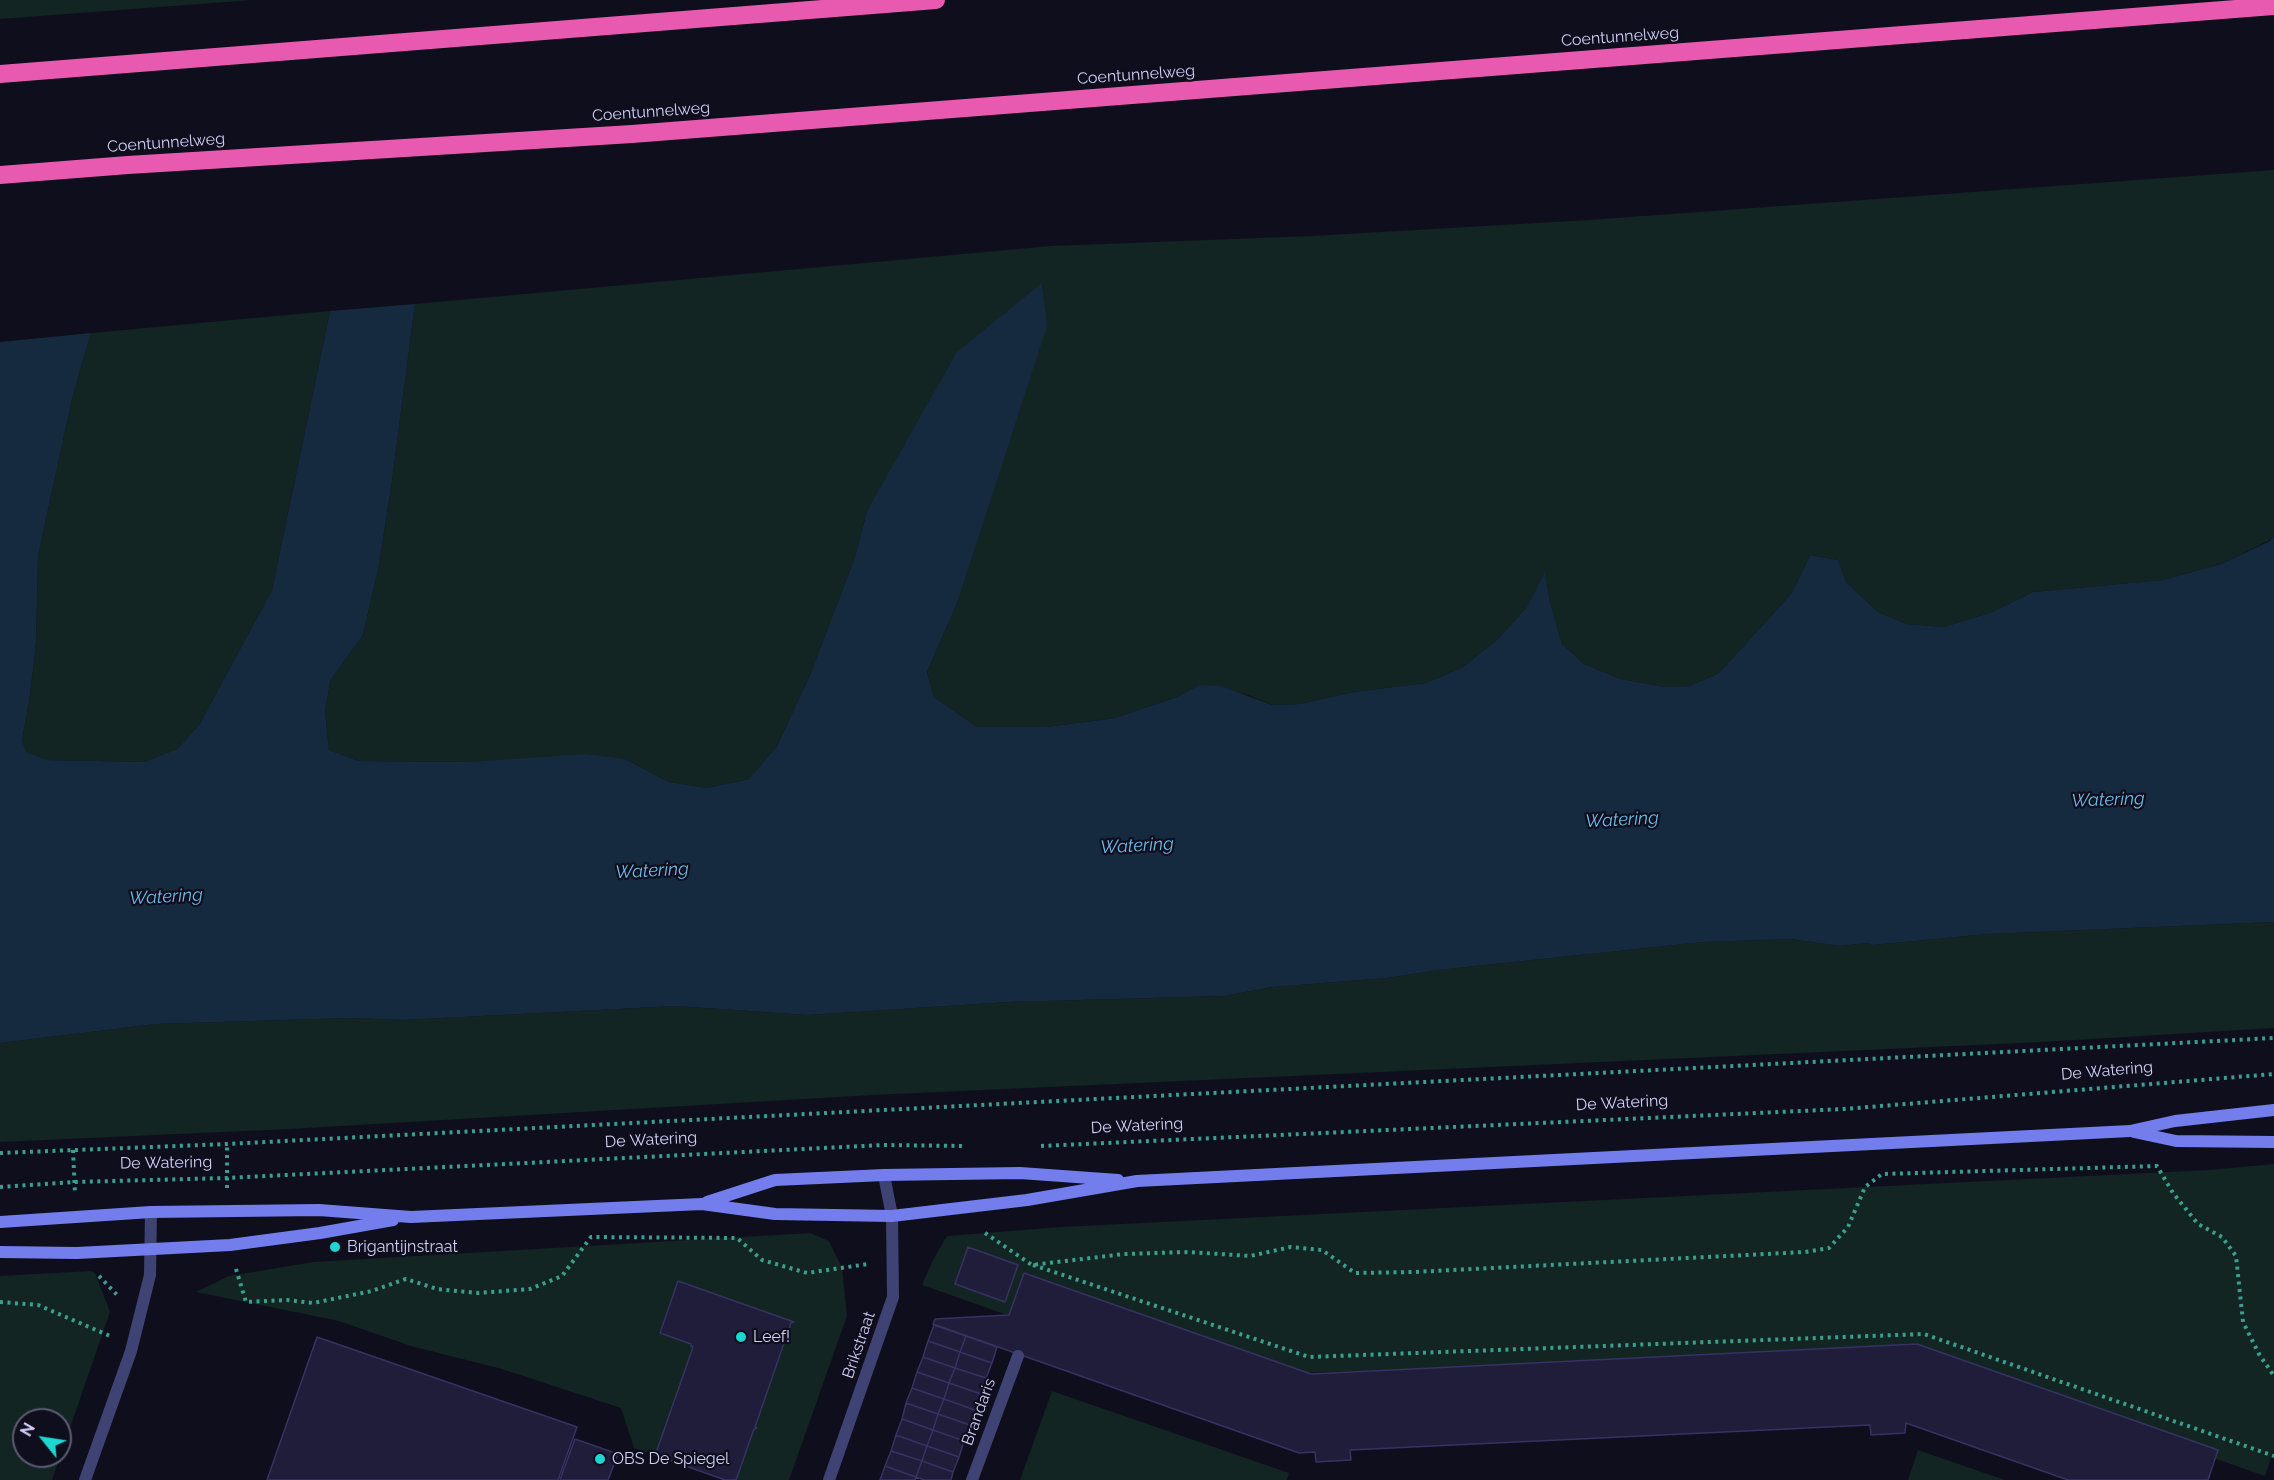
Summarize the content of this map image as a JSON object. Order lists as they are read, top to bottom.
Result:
{
  "streets": {
    "highway": ["Coentunnelweg"],
    "street": ["Brikstraat", "Brandaris"],
    "path": ["De Watering"]
  },
  "water": ["Watering"],
  "places": ["Brigantijnstraat", "Leef!", "OBS De Spiegel"],
  "north": "top left"
}
